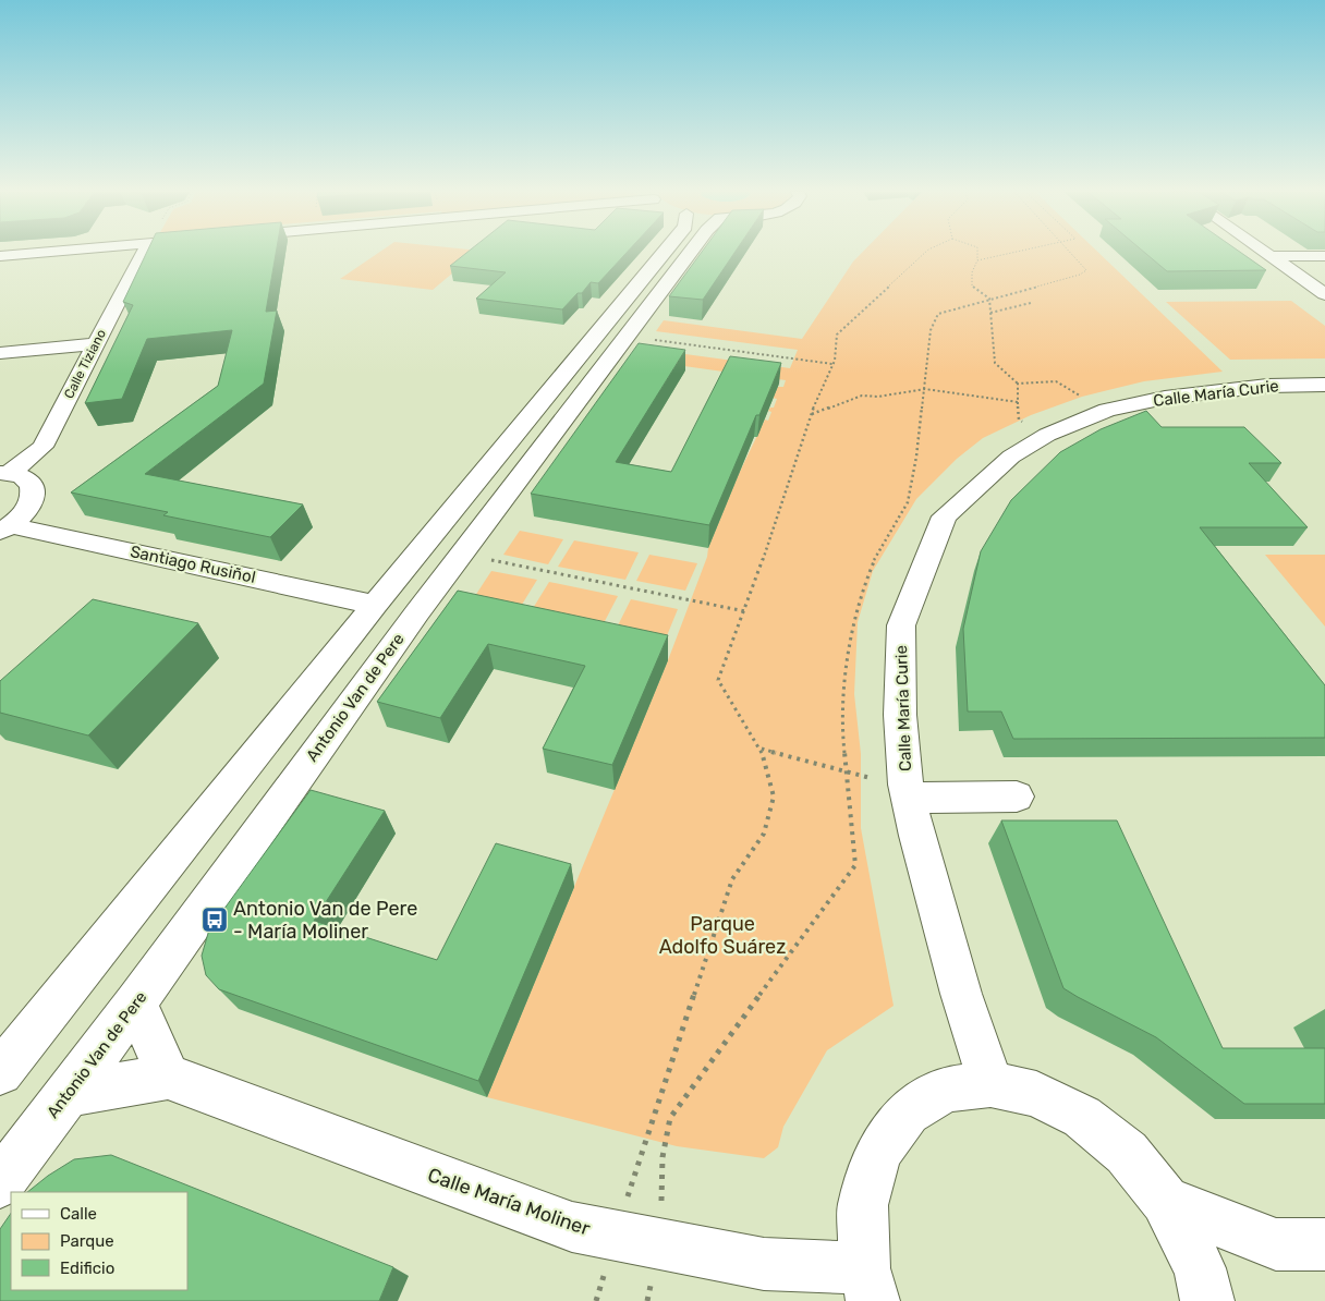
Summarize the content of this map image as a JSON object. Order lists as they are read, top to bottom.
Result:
{
  "streets": {
    "street": [
      "Calle Tiziano",
      "Calle María Curie",
      "Santiago Rusiñol",
      "Antonio Van de Pere",
      "Calle María Moliner"
    ]
  },
  "parks": ["Parque Adolfo Suárez"],
  "places": {
    "bus stop": ["Antonio Van de Pere - María Moliner"]
  },
  "legend": ["Calle", "Parque", "Edificio"]
}
